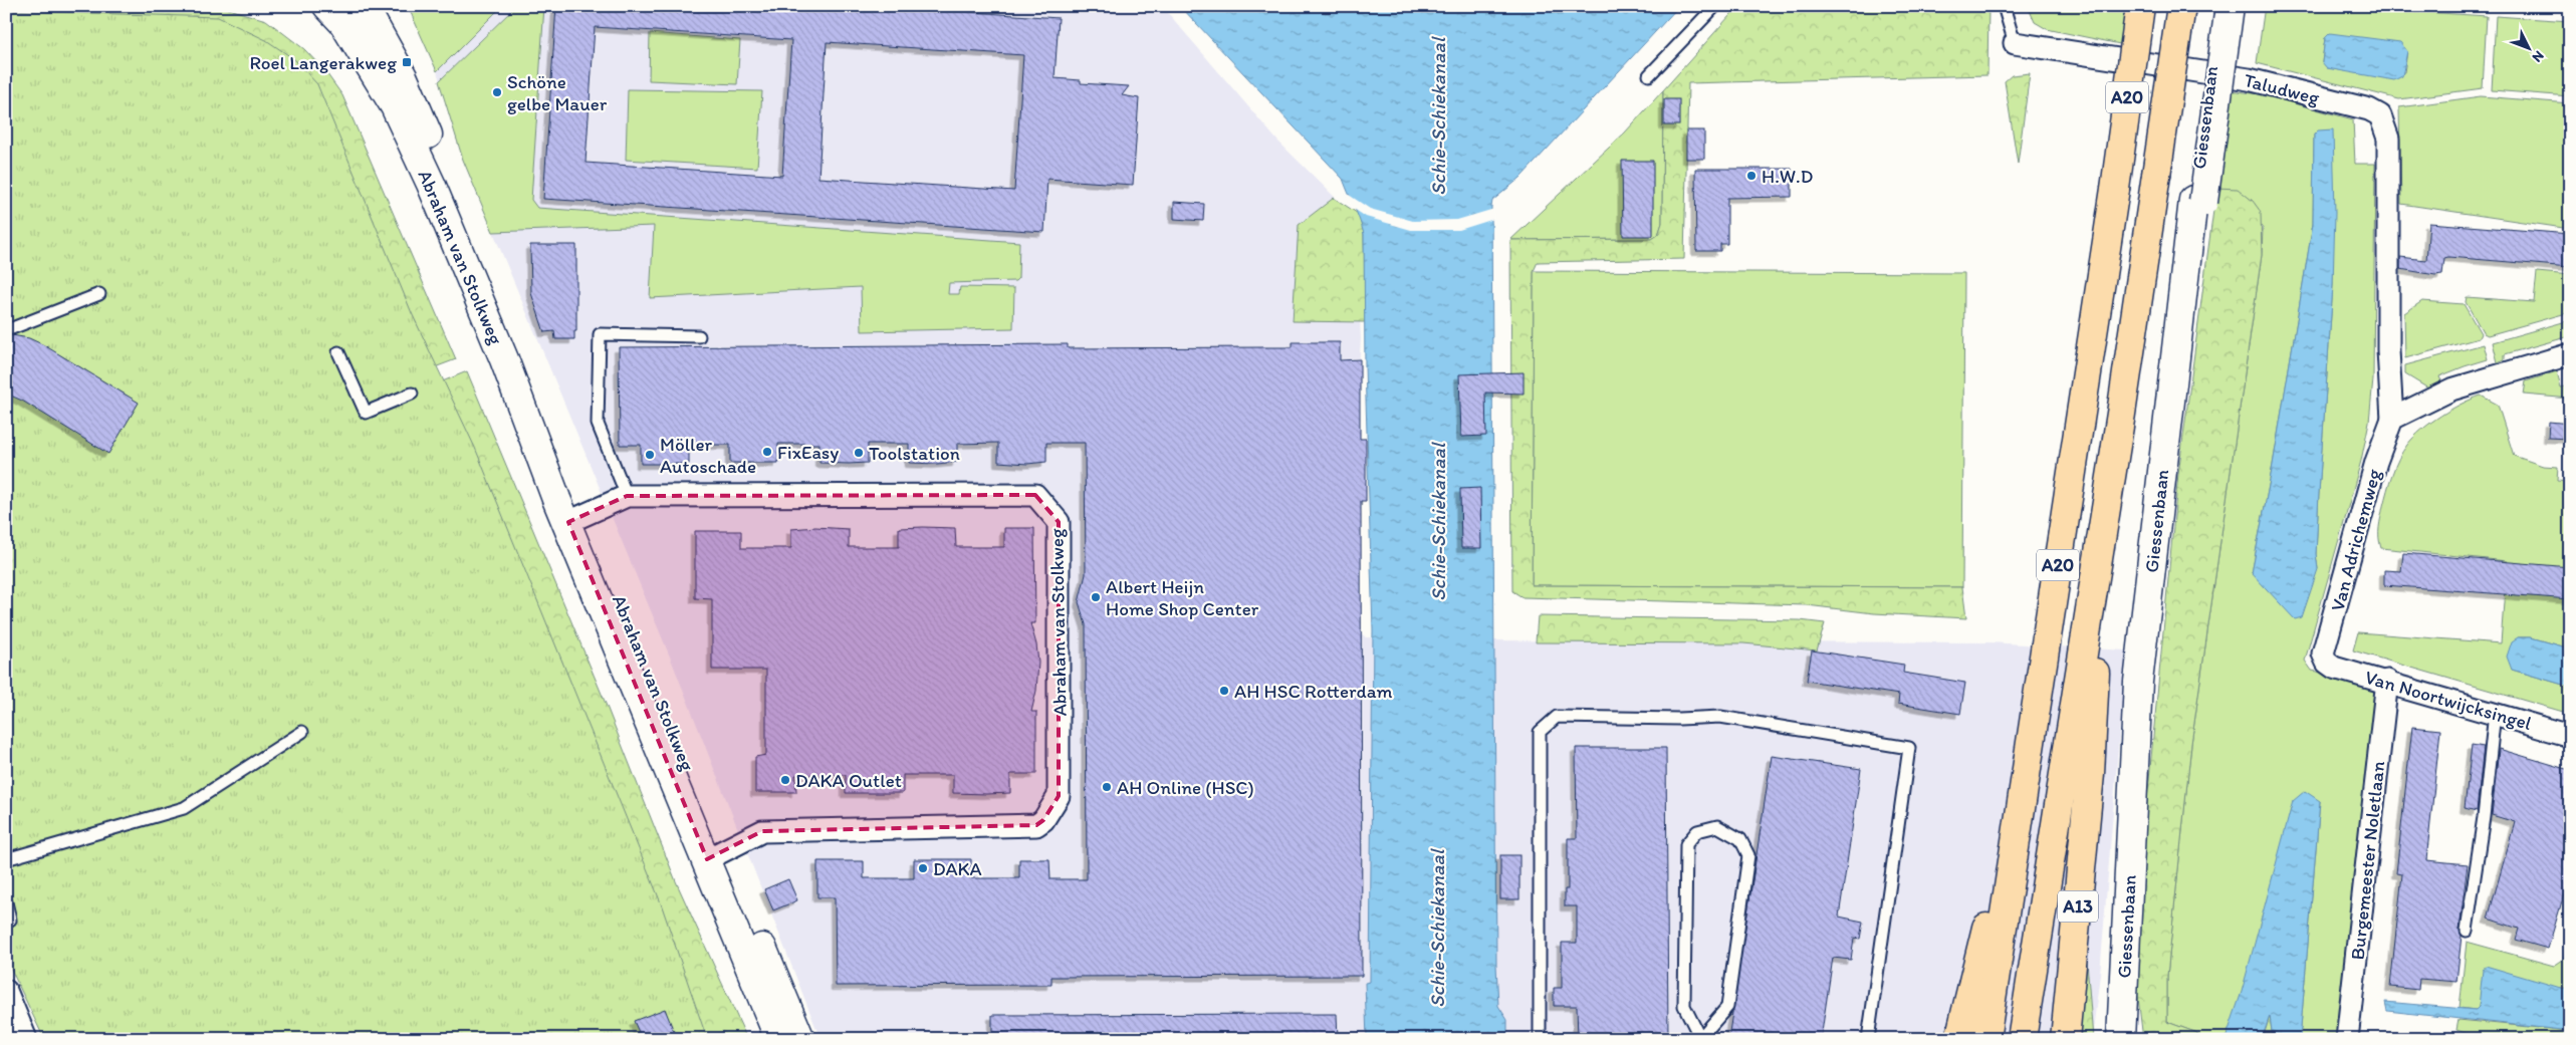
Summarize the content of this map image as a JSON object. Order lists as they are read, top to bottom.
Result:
{
  "streets": {
    "highway": ["A20", "A13"],
    "street": [
      "Taludweg",
      "Giessenbaan",
      "Abraham van Stolkweg",
      "Van Adrichemweg",
      "Van Noortwijcksingel",
      "Burgemeester Noletlaan"
    ]
  },
  "crossings": [
    ["Taludweg", "Van Adrichemweg"],
    ["A20", "A13"],
    ["Van Adrichemweg", "Van Noortwijcksingel"],
    ["Van Noortwijcksingel", "Burgemeester Noletlaan"]
  ],
  "water": ["Schie-Schiekanaal"],
  "places": {
    "transit": ["Roel Langerakweg"],
    "other": [
      "Schöne gelbe Mauer",
      "H.W.D",
      "FixEasy",
      "Toolstation",
      "Möller Autoschade",
      "Albert Heijn Home Shop Center",
      "AH HSC Rotterdam",
      "DAKA Outlet",
      "AH Online (HSC)",
      "DAKA"
    ]
  },
  "north": "bottom right"
}
